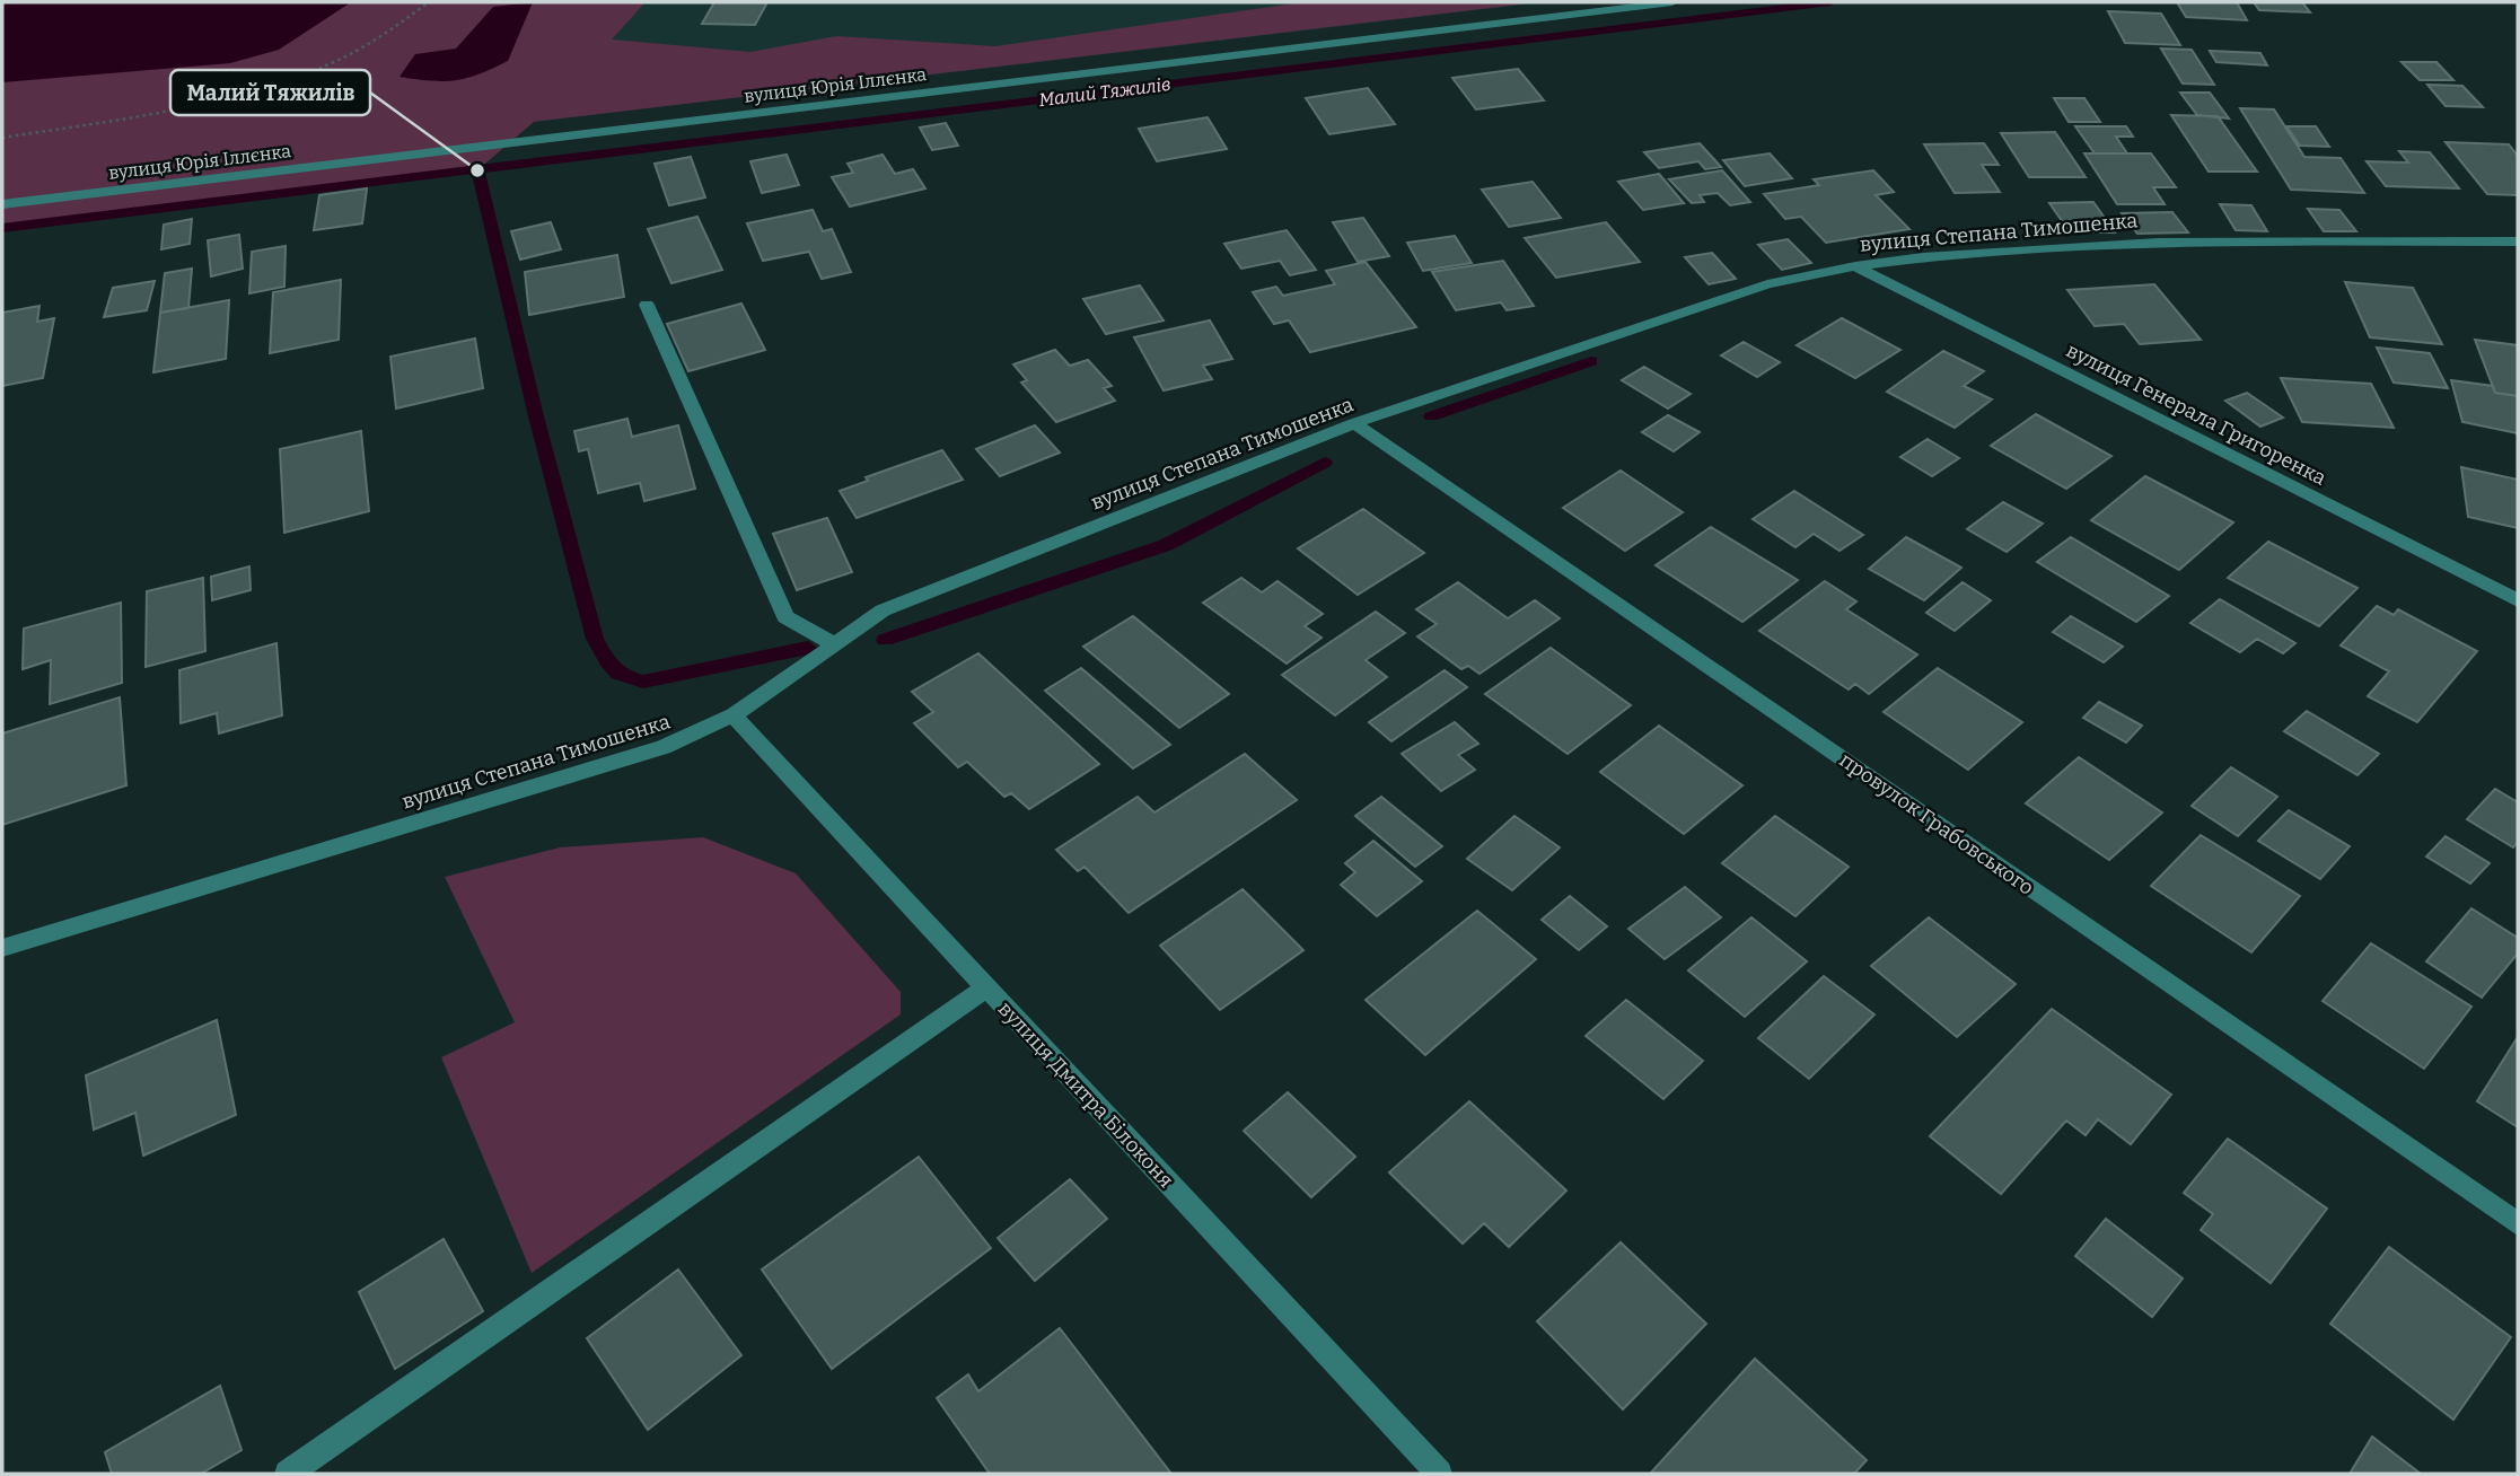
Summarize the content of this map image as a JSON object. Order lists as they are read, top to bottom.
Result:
{
  "streets": {
    "street": [
      "вулиця Юрія Іллєнка",
      "вулиця Степана Тимошенка",
      "вулиця Генерала Григоренка",
      "провулок Грабовського",
      "вулиця Дмитра Білоконя"
    ]
  },
  "crossings": [
    ["вулиця Степана Тимошенка", "вулиця Генерала Григоренка"],
    ["вулиця Степана Тимошенка", "провулок Грабовського"],
    ["вулиця Степана Тимошенка", "вулиця Дмитра Білоконя"]
  ],
  "water": ["Малий Тяжилів"],
  "places": ["Малий Тяжилів"]
}
